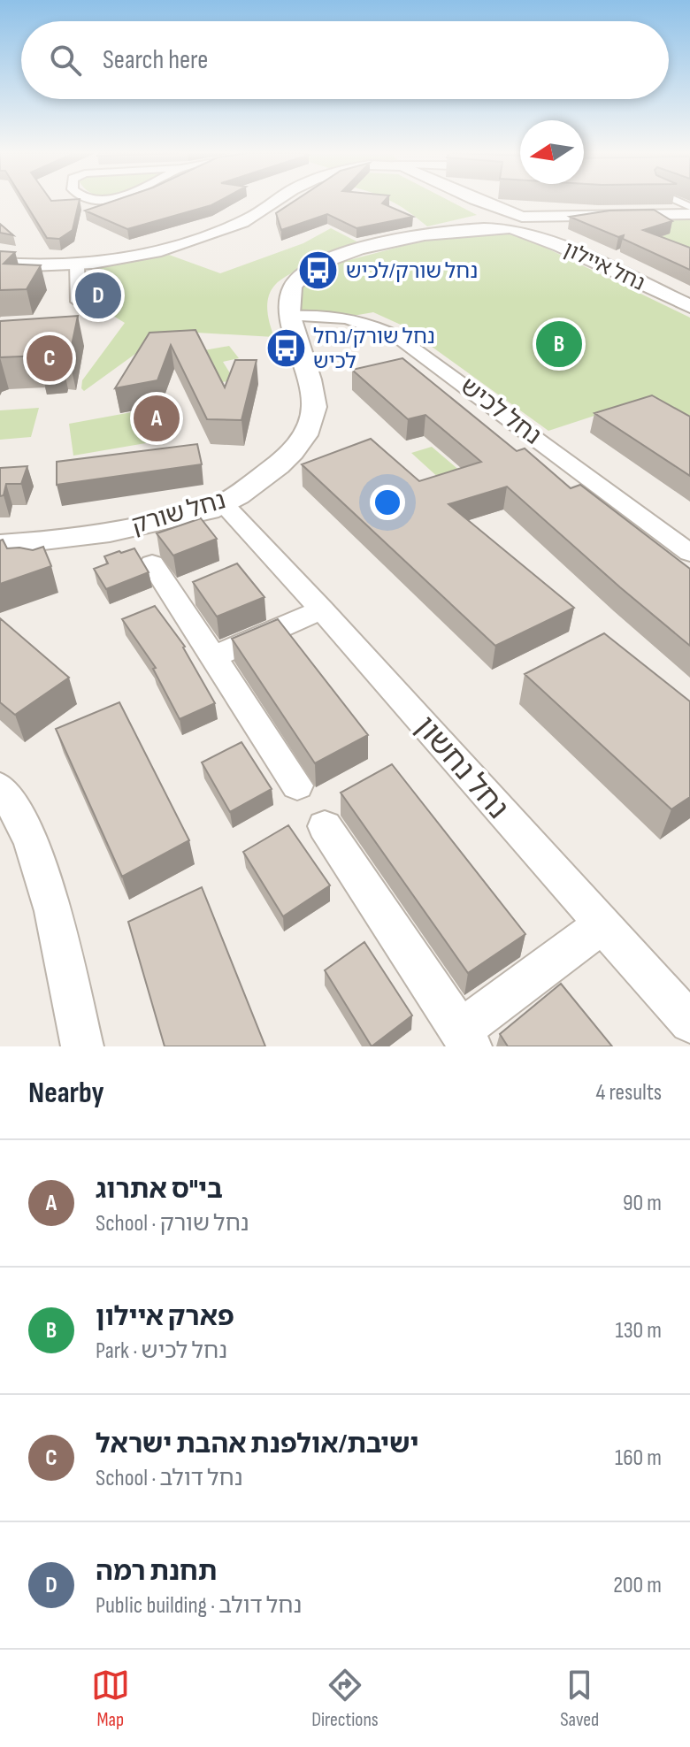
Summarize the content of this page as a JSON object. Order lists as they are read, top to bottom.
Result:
{
  "streets": {
    "street": [
      "נחל איילון",
      "נחל לכיש",
      "נחל שורק",
      "נחל נחשון"
    ]
  },
  "crossings": [
    ["נחל איילון", "נחל שורק"],
    ["נחל לכיש", "נחל שורק"],
    ["נחל שורק", "נחל נחשון"]
  ],
  "places": {
    "bus stop": ["נחל שורק/לכיש", "נחל שורק/נחל לכיש"]
  },
  "north": "left",
  "page": {
    "search": "Search here",
    "pins": [
      "D",
      "B",
      "C",
      "A"
    ],
    "heading": ["Nearby", "4 results"],
    "list": [
      {
        "mark": "A",
        "name": "בי\"ס אתרוג",
        "note": "School · נחל שורק",
        "value": "90 m"
      },
      {
        "mark": "B",
        "name": "פארק איילון",
        "note": "Park · נחל לכיש",
        "value": "130 m"
      },
      {
        "mark": "C",
        "name": "ישיבת/אולפנת אהבת ישראל",
        "note": "School · נחל דולב",
        "value": "160 m"
      },
      {
        "mark": "D",
        "name": "תחנת רמה",
        "note": "Public building · נחל דולב",
        "value": "200 m"
      }
    ],
    "nav": ["Map", "Directions", "Saved"]
  }
}
